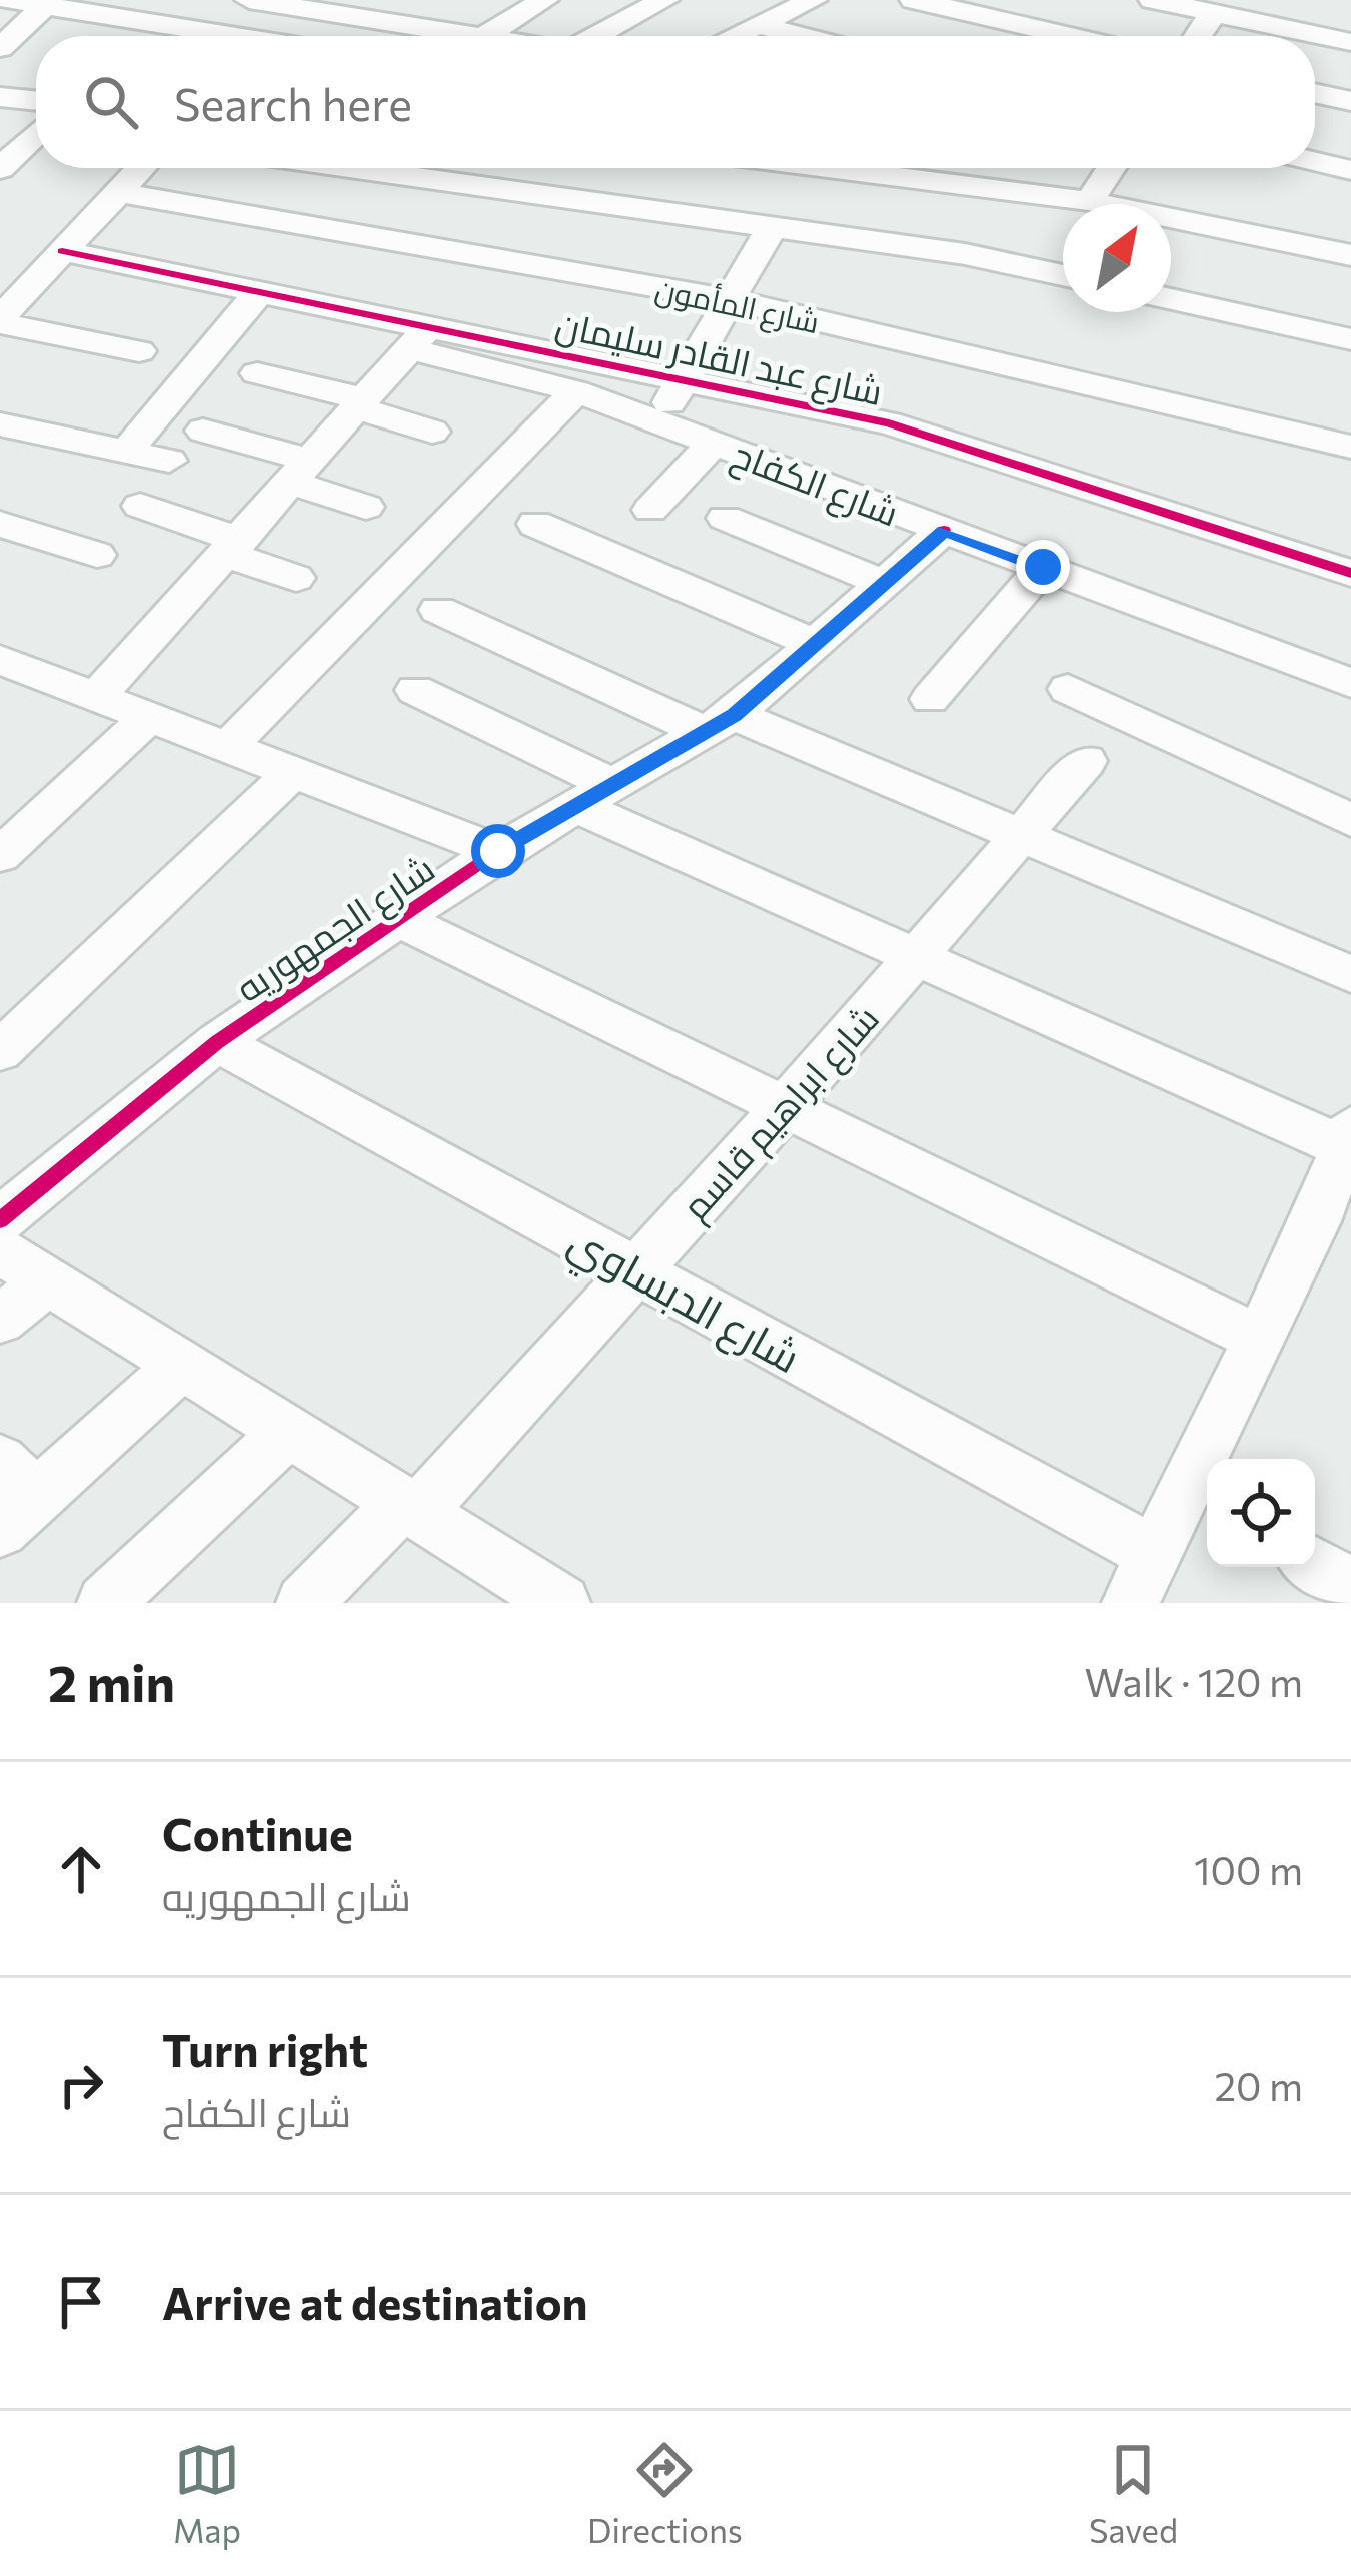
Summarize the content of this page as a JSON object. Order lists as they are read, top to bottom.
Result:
{
  "streets": {
    "street": [
      "شارع المأمون",
      "شارع عبد القادر سليمان",
      "شارع الكفاح",
      "شارع الجمهوريه",
      "شارع ابراهيم قاسم",
      "شارع الدبساوي"
    ]
  },
  "crossings": [
    ["شارع عبد القادر سليمان", "شارع الكفاح"],
    ["شارع الكفاح", "شارع الجمهوريه"],
    ["شارع الجمهوريه", "شارع الدبساوي"],
    ["شارع ابراهيم قاسم", "شارع الدبساوي"]
  ],
  "north": "top right",
  "page": {
    "search": "Search here",
    "heading": ["2 min", "Walk · 120 m"],
    "list": [
      ["Continue", "شارع الجمهوريه", "100 m"],
      ["Turn right", "شارع الكفاح", "20 m"],
      "Arrive at destination"
    ],
    "nav": ["Map", "Directions", "Saved"]
  }
}
